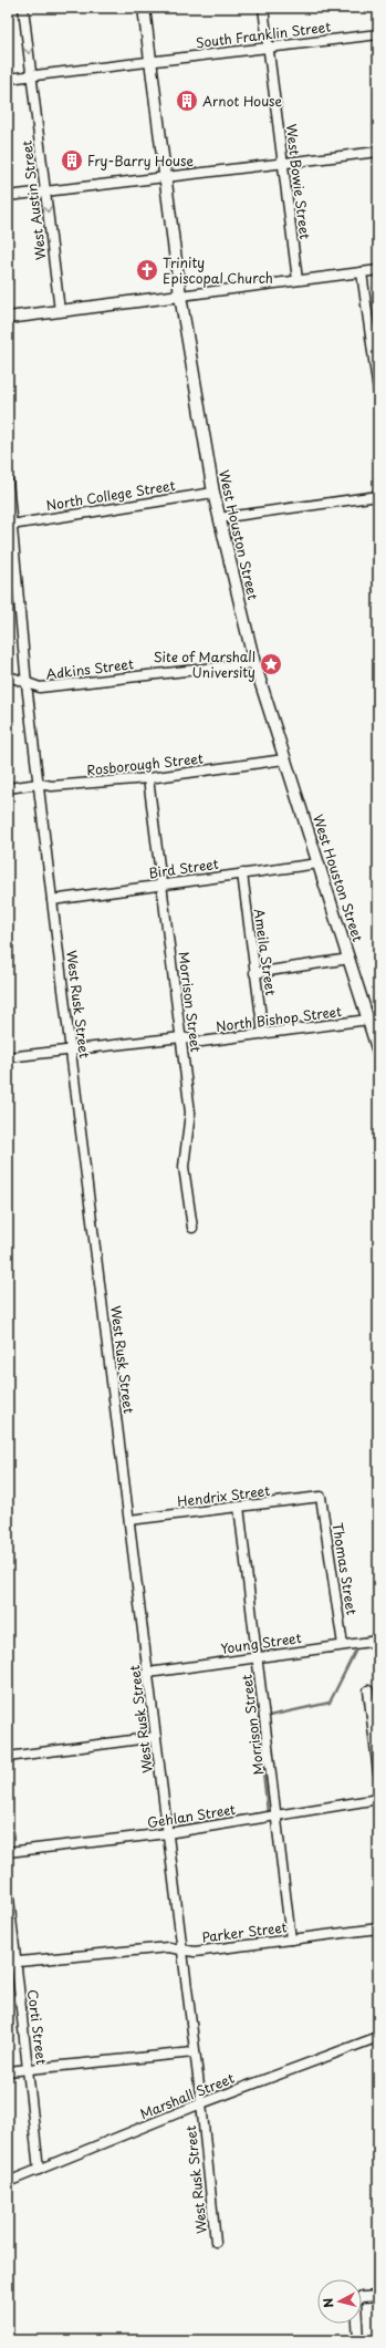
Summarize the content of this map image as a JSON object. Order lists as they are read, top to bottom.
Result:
{
  "streets": {
    "main road": ["West Houston Street"],
    "street": [
      "South Franklin Street",
      "West Bowie Street",
      "West Austin Street",
      "North College Street",
      "Adkins Street",
      "Rosborough Street",
      "Bird Street",
      "Ameila Street",
      "Morrison Street",
      "West Rusk Street",
      "North Bishop Street",
      "Hendrix Street",
      "Thomas Street",
      "Young Street",
      "Gehlan Street",
      "Parker Street",
      "Corti Street",
      "Marshall Street"
    ]
  },
  "crossings": [
    ["South Franklin Street", "West Bowie Street"],
    ["South Franklin Street", "West Austin Street"],
    ["South Franklin Street", "West Houston Street"],
    ["North College Street", "West Houston Street"],
    ["North College Street", "West Rusk Street"],
    ["West Houston Street", "Adkins Street"],
    ["West Houston Street", "Rosborough Street"],
    ["West Houston Street", "Bird Street"],
    ["West Houston Street", "North Bishop Street"],
    ["Adkins Street", "West Rusk Street"],
    ["Rosborough Street", "Morrison Street"],
    ["Rosborough Street", "West Rusk Street"],
    ["Bird Street", "Ameila Street"],
    ["Bird Street", "Morrison Street"],
    ["Bird Street", "West Rusk Street"],
    ["Ameila Street", "North Bishop Street"],
    ["Morrison Street", "North Bishop Street"],
    ["Morrison Street", "Hendrix Street"],
    ["Morrison Street", "Young Street"],
    ["Morrison Street", "Gehlan Street"],
    ["Morrison Street", "Parker Street"],
    ["West Rusk Street", "North Bishop Street"],
    ["West Rusk Street", "Hendrix Street"],
    ["West Rusk Street", "Young Street"],
    ["West Rusk Street", "Gehlan Street"],
    ["West Rusk Street", "Parker Street"],
    ["West Rusk Street", "Marshall Street"],
    ["Hendrix Street", "Thomas Street"],
    ["Thomas Street", "Young Street"],
    ["Parker Street", "Corti Street"],
    ["Corti Street", "Marshall Street"]
  ],
  "one_way": ["West Austin Street"],
  "places": {
    "building": ["Arnot House", "Fry-Barry House"],
    "church": ["Trinity Episcopal Church"],
    "place": ["Site of Marshall University"]
  },
  "north": "left"
}
